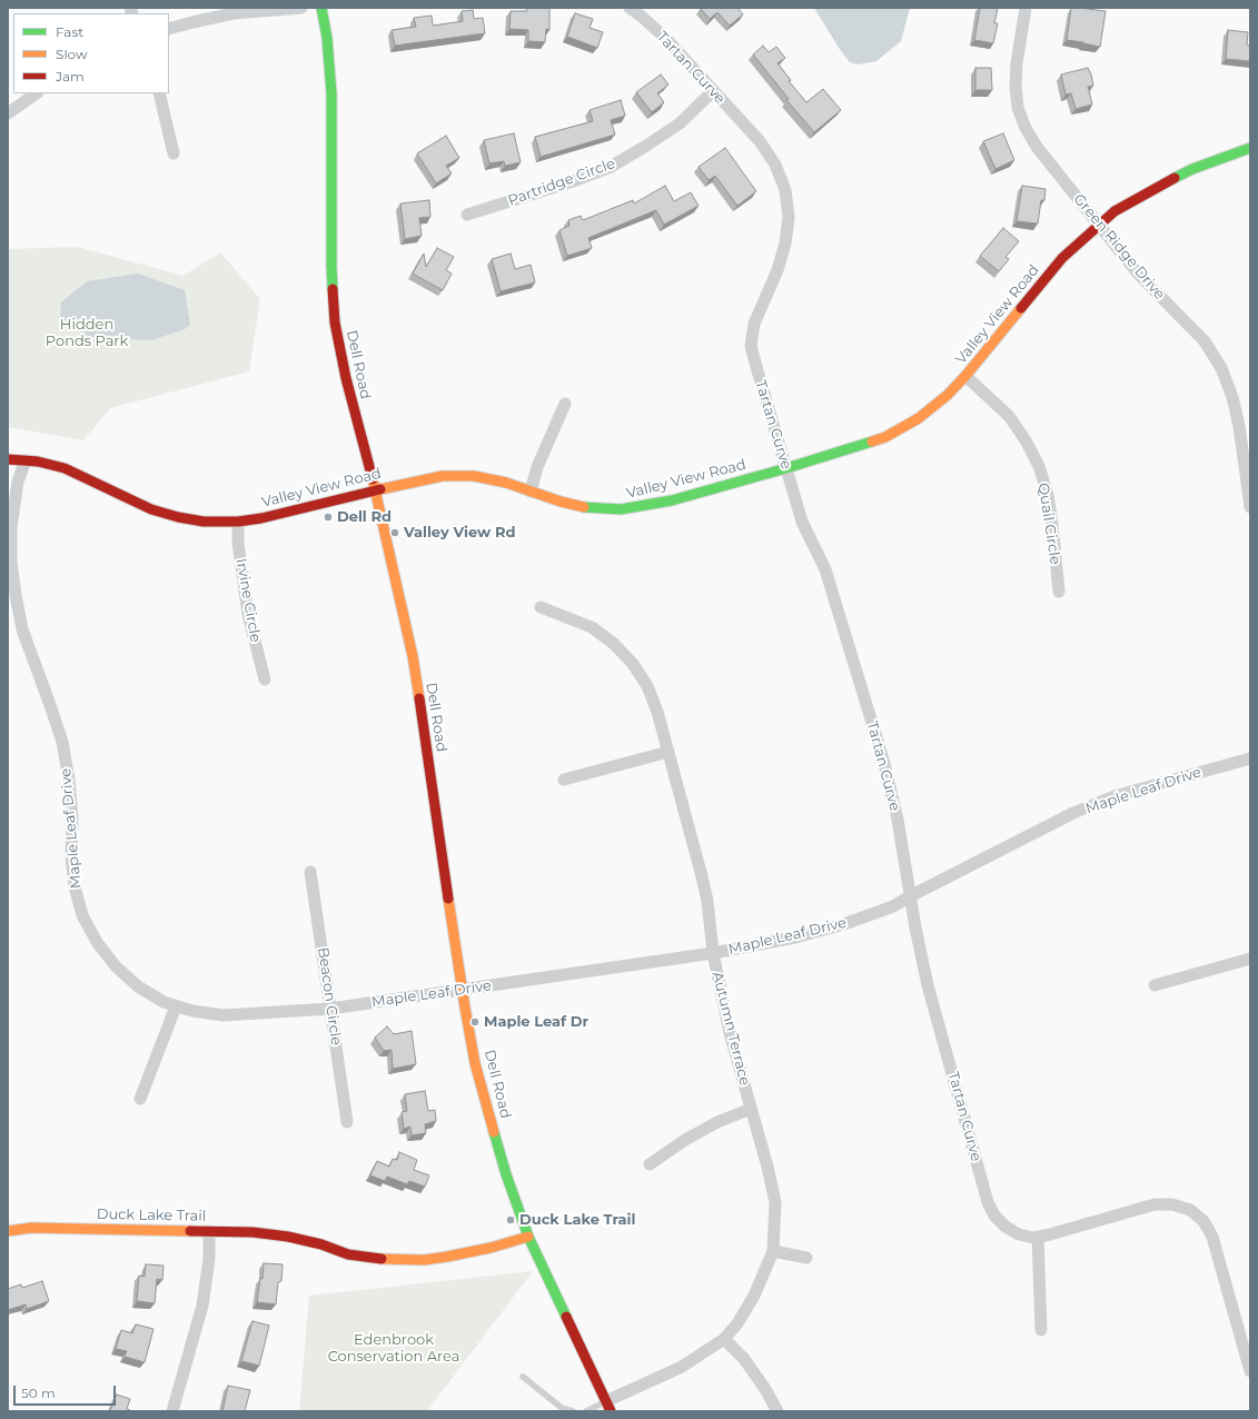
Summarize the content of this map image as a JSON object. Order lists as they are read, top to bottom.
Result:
{
  "streets": {
    "street": [
      "Tartan Curve",
      "Partridge Circle",
      "Green Ridge Drive",
      "Valley View Road",
      "Dell Road",
      "Quail Circle",
      "Irvine Circle",
      "Maple Leaf Drive",
      "Beacon Circle",
      "Autumn Terrace",
      "Duck Lake Trail"
    ]
  },
  "crossings": [
    ["Tartan Curve", "Partridge Circle"],
    ["Tartan Curve", "Valley View Road"],
    ["Tartan Curve", "Maple Leaf Drive"],
    ["Green Ridge Drive", "Valley View Road"],
    ["Valley View Road", "Dell Road"],
    ["Valley View Road", "Quail Circle"],
    ["Valley View Road", "Irvine Circle"],
    ["Valley View Road", "Maple Leaf Drive"],
    ["Dell Road", "Maple Leaf Drive"],
    ["Dell Road", "Autumn Terrace"],
    ["Dell Road", "Duck Lake Trail"],
    ["Maple Leaf Drive", "Beacon Circle"],
    ["Maple Leaf Drive", "Autumn Terrace"]
  ],
  "parks": ["Hidden Ponds Park", "Edenbrook Conservation Area"],
  "places": [
    "Dell Rd",
    "Valley View Rd",
    "Maple Leaf Dr",
    "Duck Lake Trail"
  ],
  "legend": ["Fast", "Slow", "Jam"],
  "scale_bar": "50 m"
}
